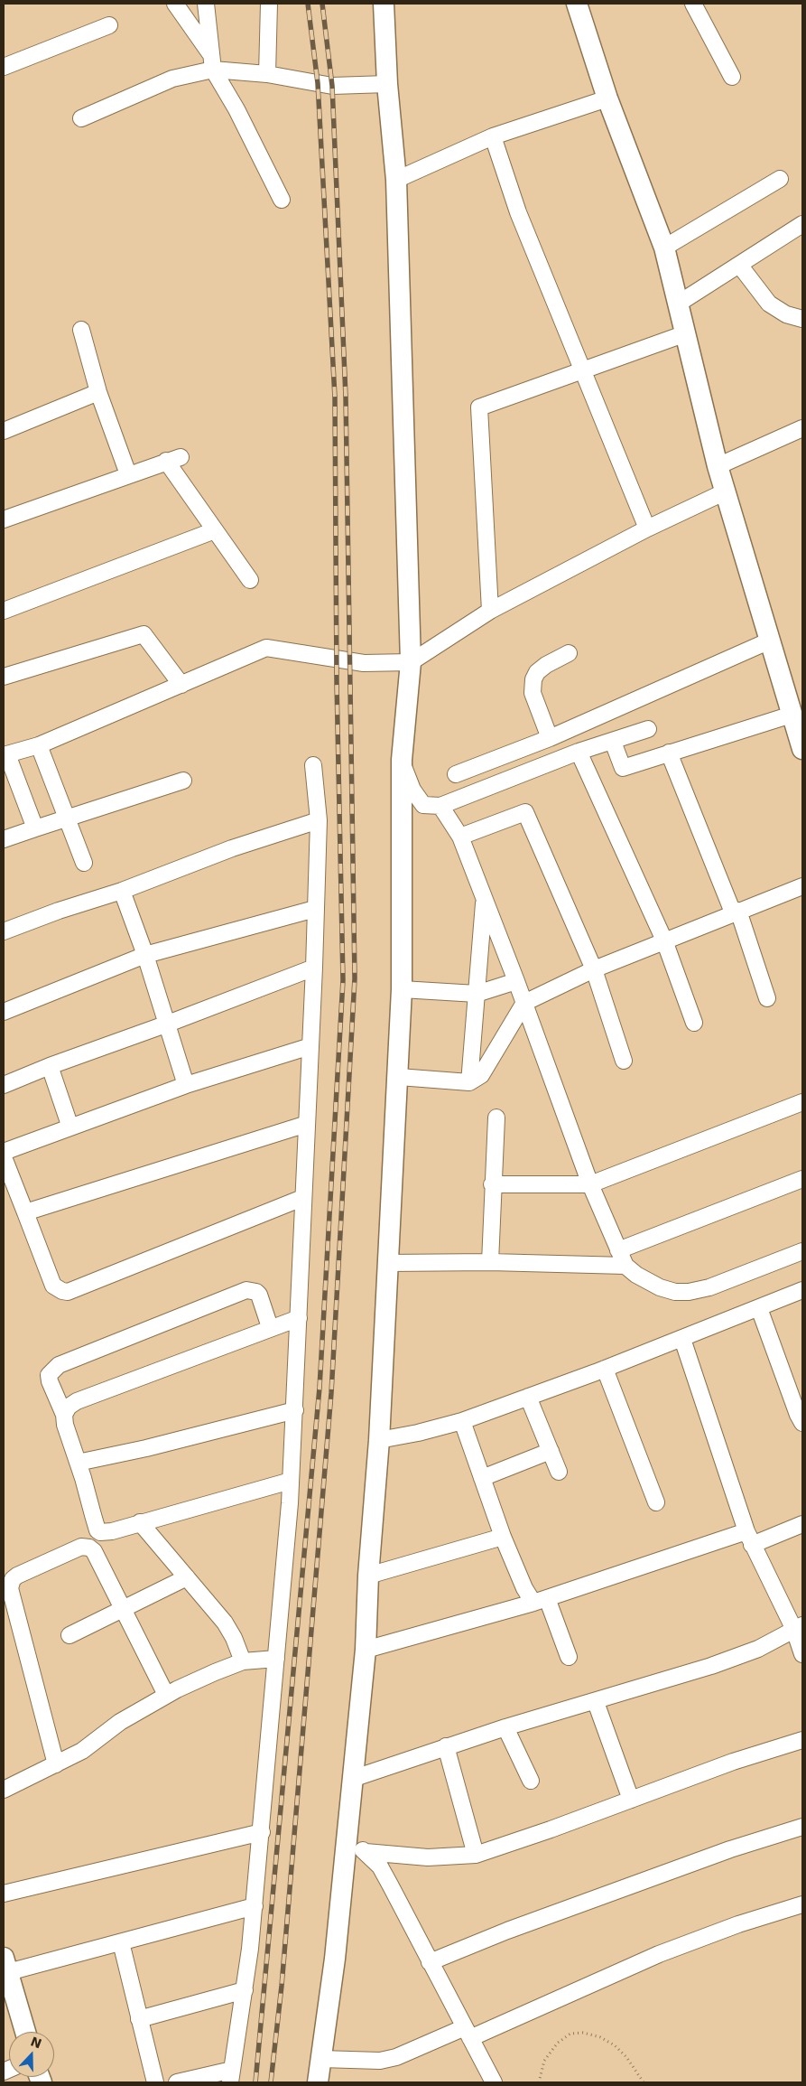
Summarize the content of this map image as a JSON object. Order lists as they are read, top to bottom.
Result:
{
  "north": "top"
}
